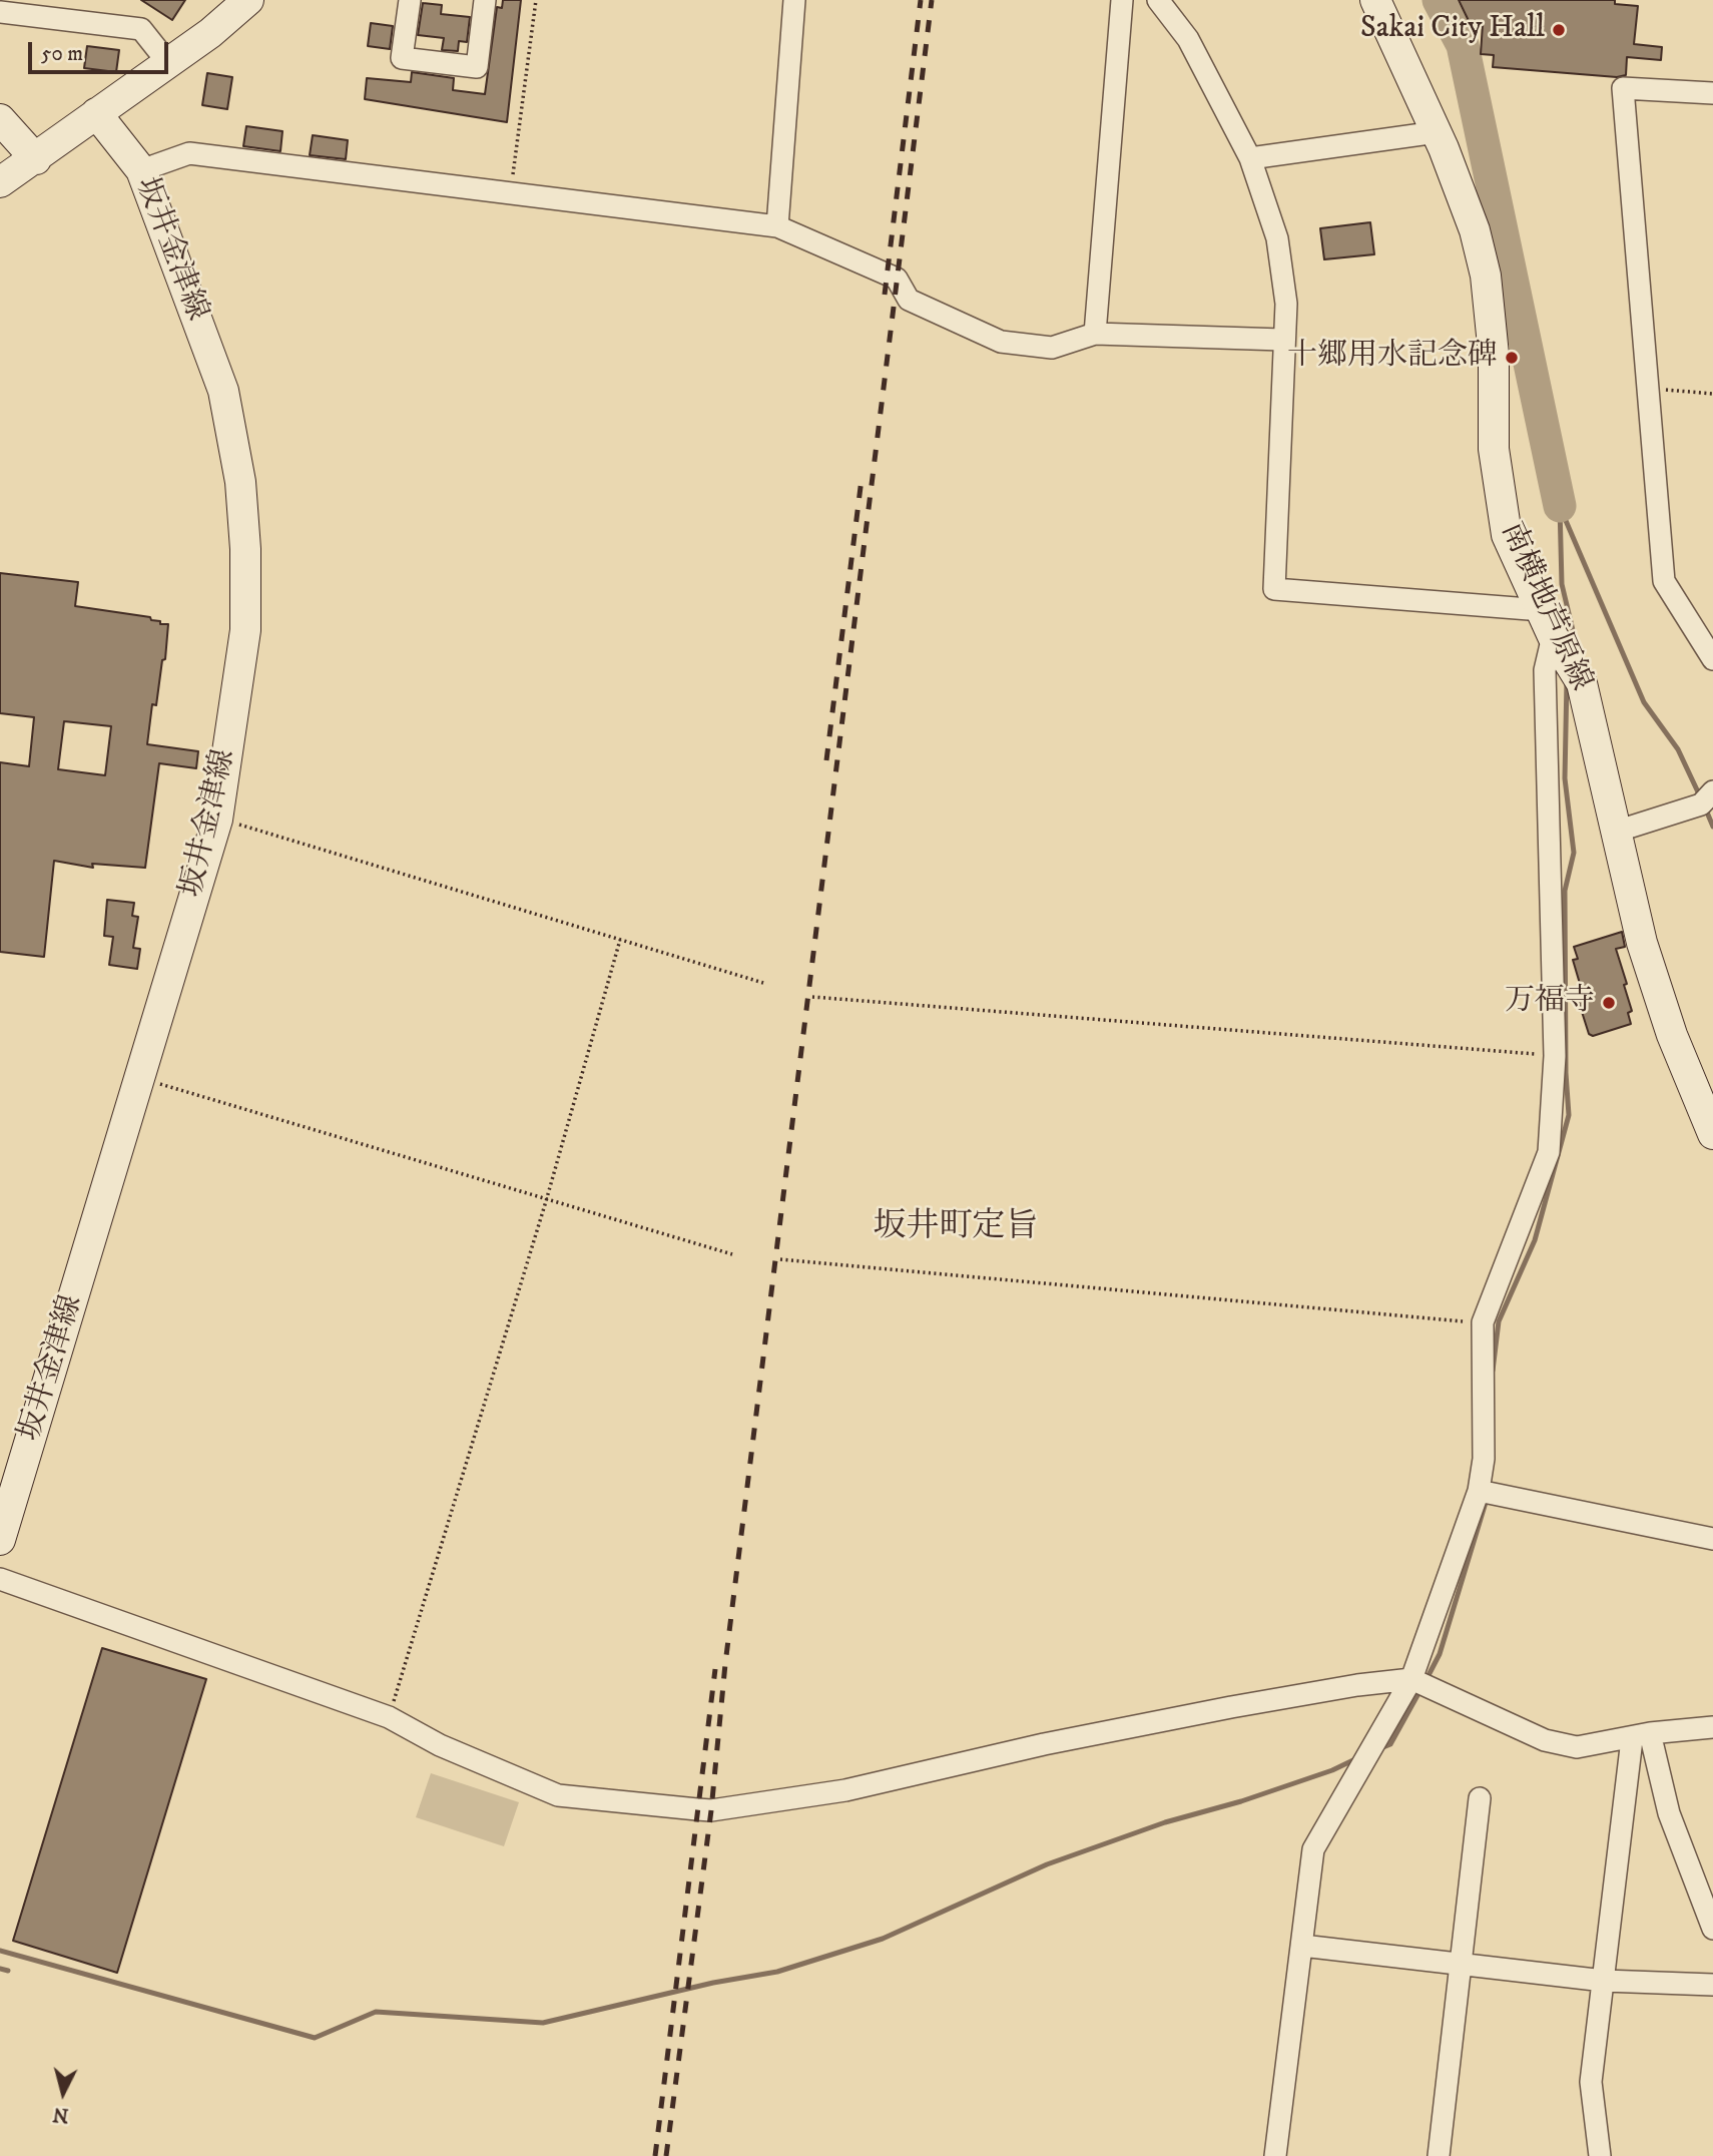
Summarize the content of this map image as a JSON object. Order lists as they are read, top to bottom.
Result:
{
  "streets": {
    "main road": ["坂井金津線", "南横地芦原線"]
  },
  "districts": ["坂井町定旨"],
  "places": ["Sakai City Hall", "十郷用水記念碑", "万福寺"],
  "scale_bar": "50 m",
  "north": "bottom"
}
